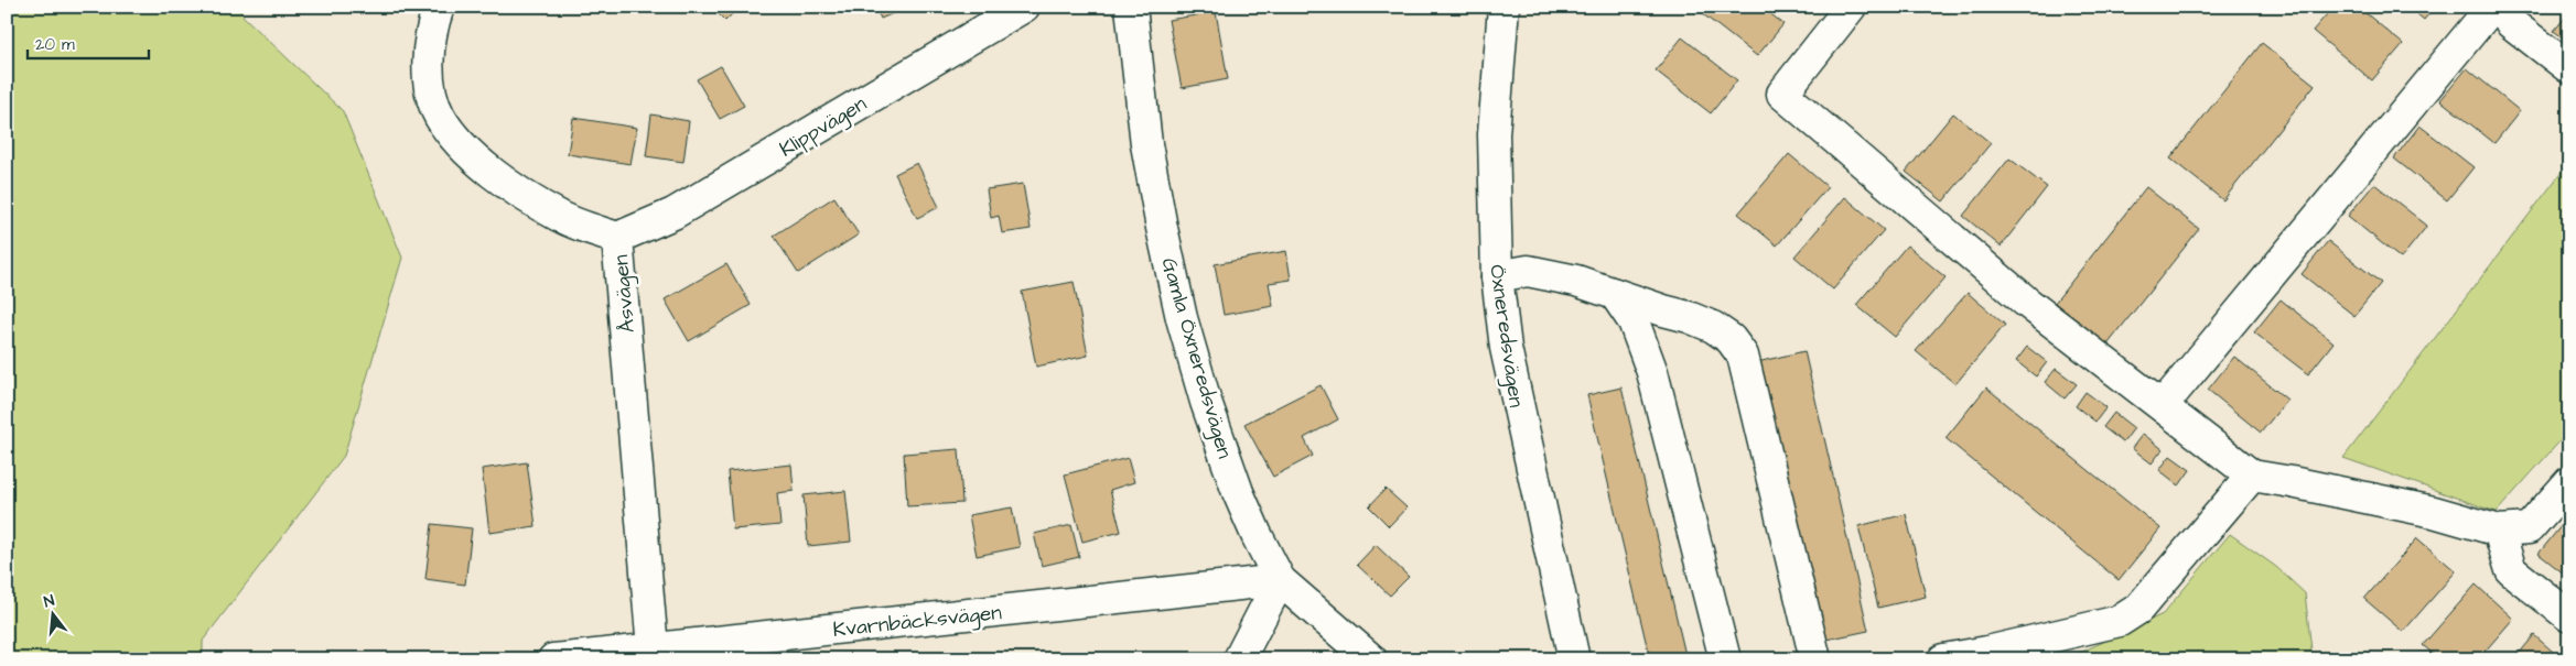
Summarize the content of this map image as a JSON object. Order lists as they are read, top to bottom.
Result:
{
  "streets": {
    "street": [
      "Klippvägen",
      "Åsvägen",
      "Öxneredsvägen",
      "Gamla Öxneredsvägen",
      "Kvarnbäcksvägen"
    ]
  },
  "crossings": [
    ["Klippvägen", "Åsvägen"],
    ["Åsvägen", "Kvarnbäcksvägen"],
    ["Gamla Öxneredsvägen", "Kvarnbäcksvägen"]
  ],
  "scale_bar": "20 m",
  "north": "top"
}
